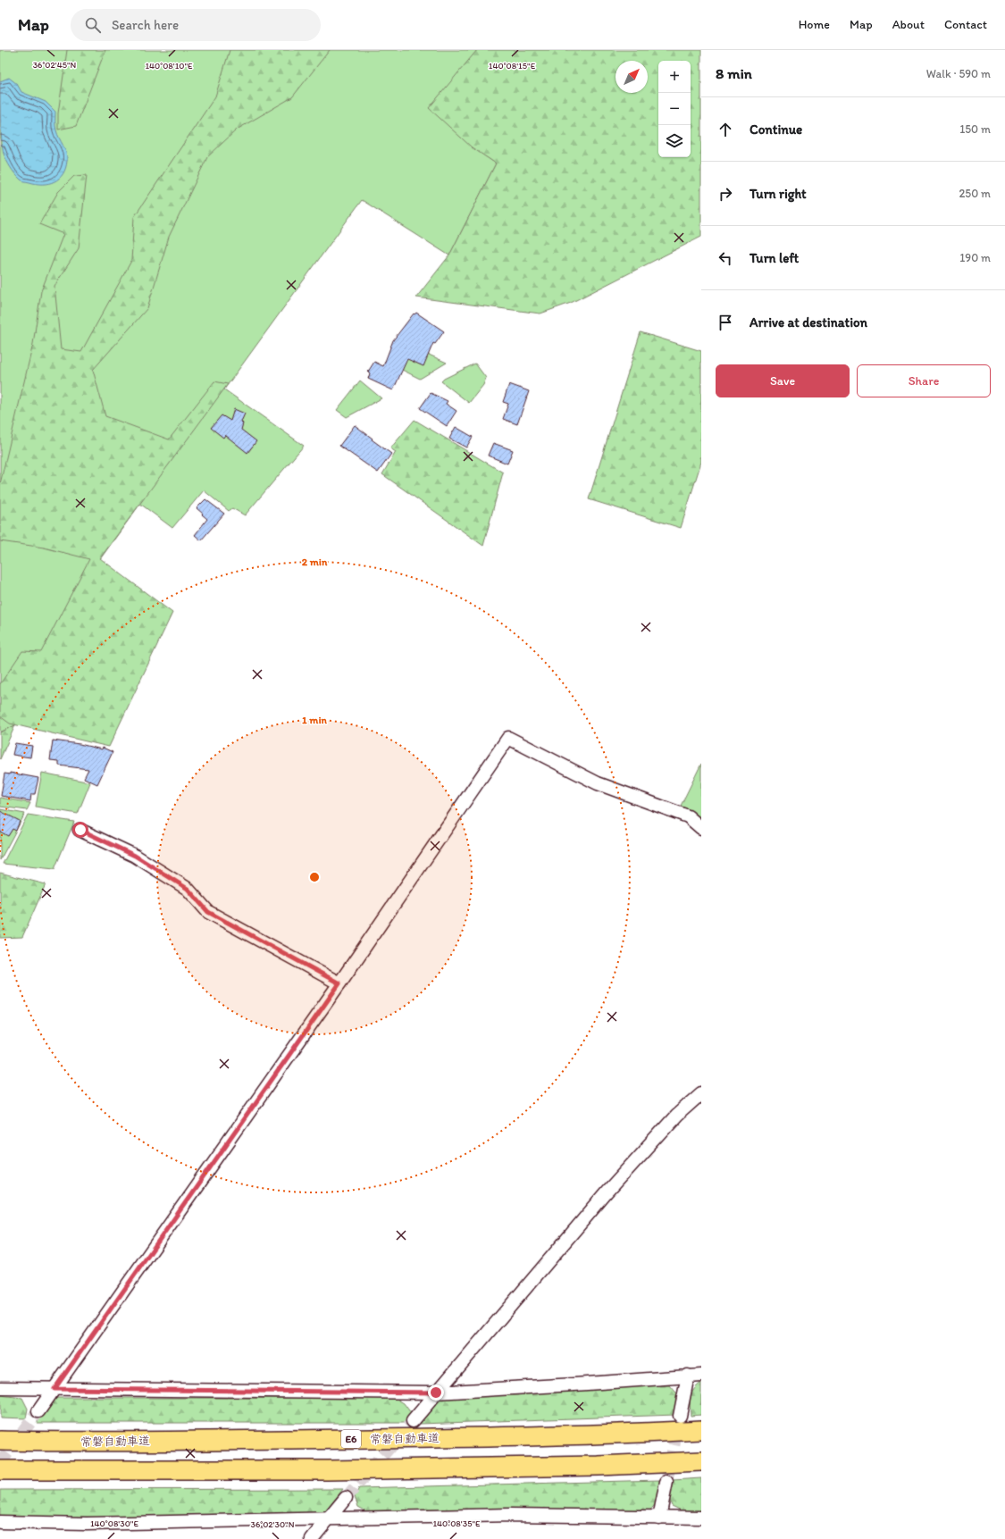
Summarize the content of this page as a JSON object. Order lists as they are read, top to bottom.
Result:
{
  "streets": {
    "highway": ["常磐自動車道", "E6"]
  },
  "north": "top right",
  "page": {
    "header": "Map",
    "search": "Search here",
    "nav": [
      "Home",
      "Map",
      "About",
      "Contact"
    ],
    "heading": ["8 min", "Walk · 590 m"],
    "map_buttons": ["+", "−"],
    "list": [
      ["Continue", "150 m"],
      ["Turn right", "250 m"],
      ["Turn left", "190 m"],
      "Arrive at destination"
    ],
    "buttons": ["Save", "Share"]
  },
  "coordinates": [
    "36°02'45\"N",
    "140°08'10\"E",
    "140°08'15\"E",
    "140°08'30\"E",
    "140°08'35\"E",
    "36°02'30\"N"
  ],
  "rings": ["2 min", "1 min"]
}
